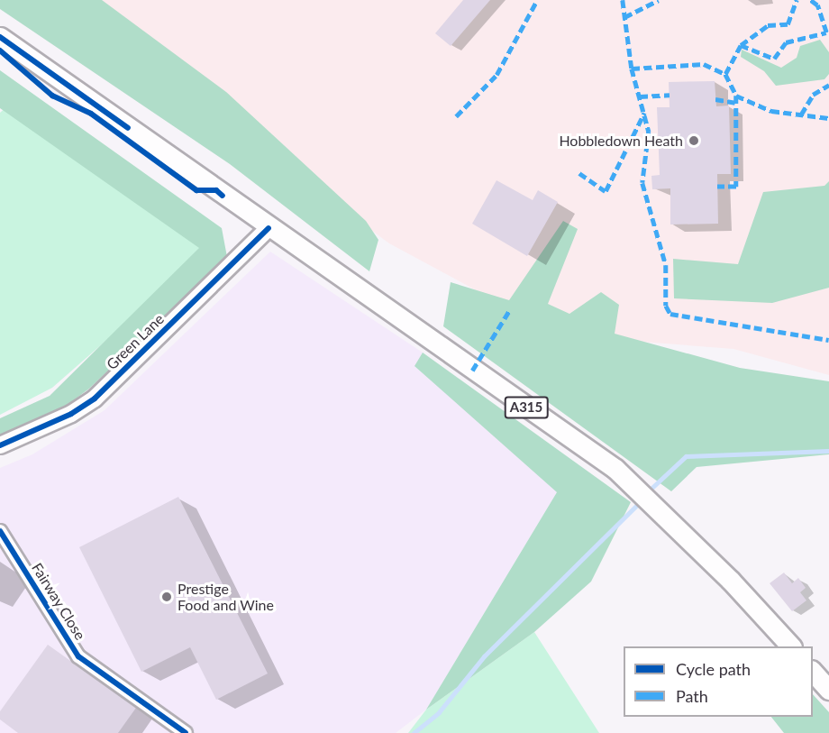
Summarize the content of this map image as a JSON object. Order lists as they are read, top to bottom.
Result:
{
  "streets": {
    "main road": ["A315"],
    "street": ["Green Lane", "Fairway Close"]
  },
  "crossings": [
    ["Green Lane", "A315"]
  ],
  "places": ["Hobbledown Heath", "Prestige Food and Wine"],
  "legend": ["Cycle path", "Path"]
}
